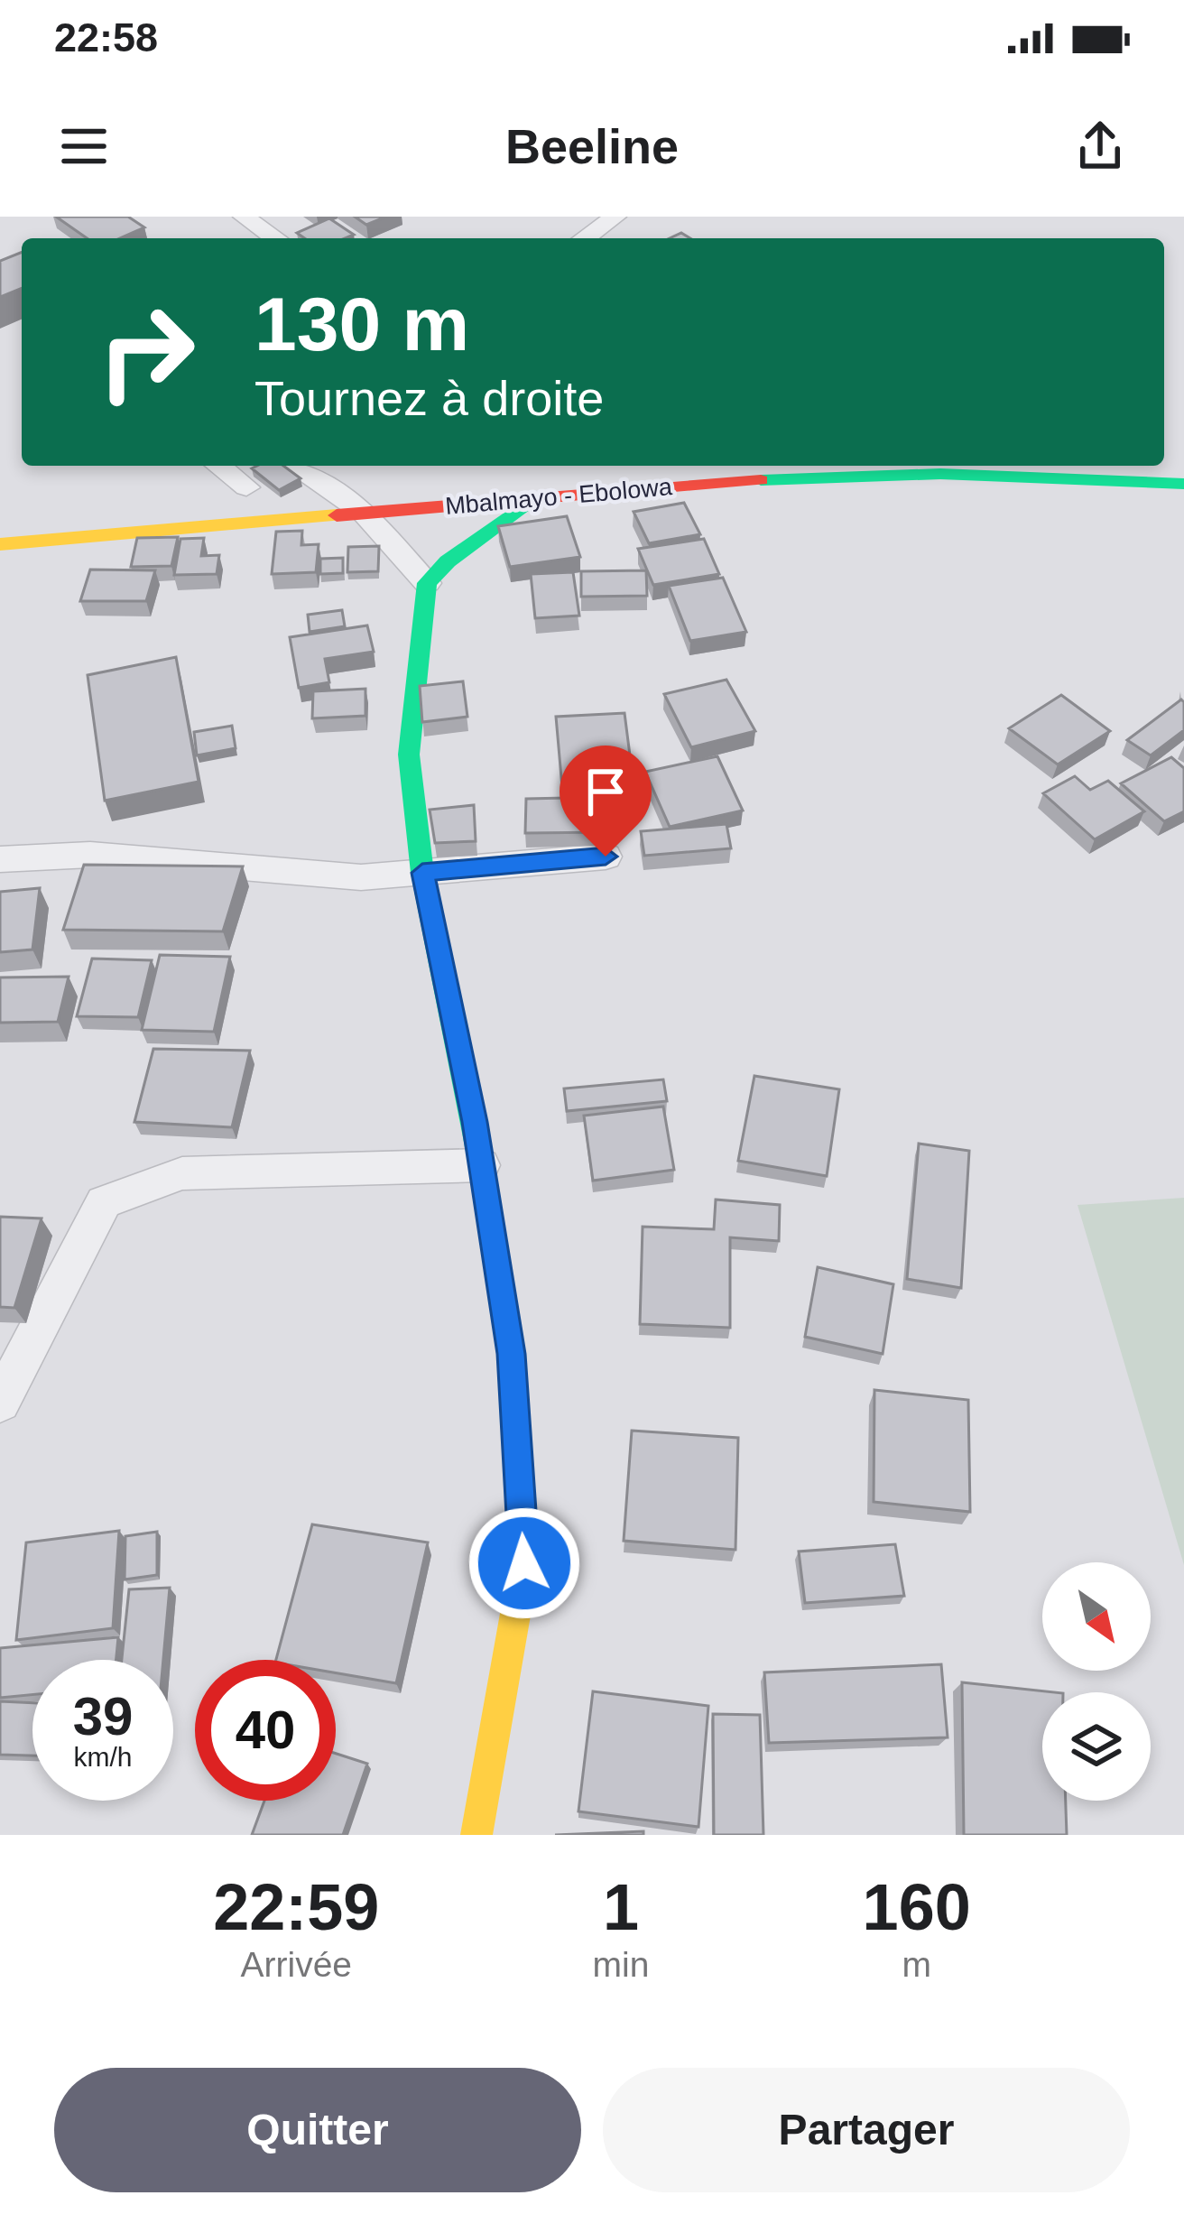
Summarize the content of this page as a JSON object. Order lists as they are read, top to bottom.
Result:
{
  "streets": {
    "main road": ["Mbalmayo - Ebolowa"]
  },
  "north": "bottom right",
  "page": {
    "status": "22:58",
    "header": "Beeline",
    "turn": ["130 m", "Tournez à droite"],
    "speed": "39 km/h",
    "limit": "40",
    "eta": [
      "22:59",
      "Arrivée",
      "1",
      "min",
      "160",
      "m"
    ],
    "buttons": ["Quitter", "Partager"]
  }
}
